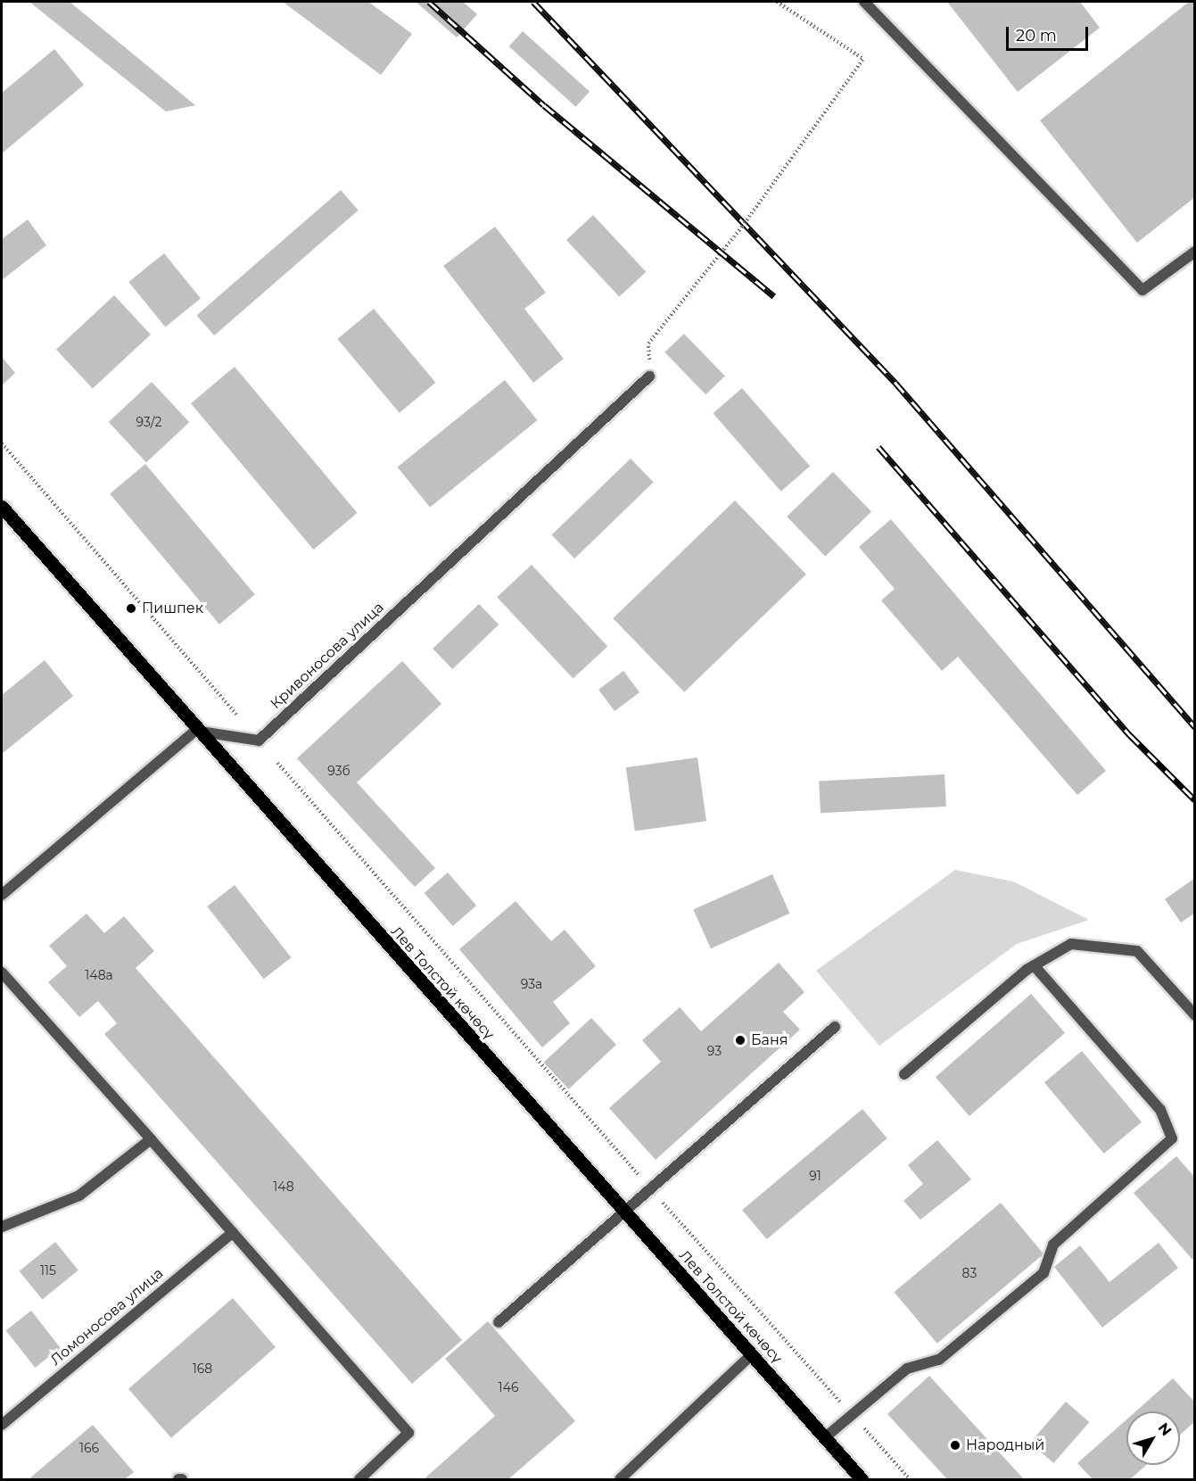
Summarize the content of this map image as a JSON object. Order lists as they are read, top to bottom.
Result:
{
  "streets": {
    "main road": ["Лев Толстой көчөсү"],
    "street": ["Кривоносова улица", "Ломоносова улица"]
  },
  "crossings": [
    ["Кривоносова улица", "Лев Толстой көчөсү"]
  ],
  "places": ["Пишпек", "Баня", "Народный"],
  "house_numbers": [
    "93/2",
    "93б",
    "148а",
    "93а",
    "93",
    "91",
    "148",
    "115",
    "83",
    "168",
    "146",
    "166"
  ],
  "scale_bar": "20 m",
  "north": "top right"
}
